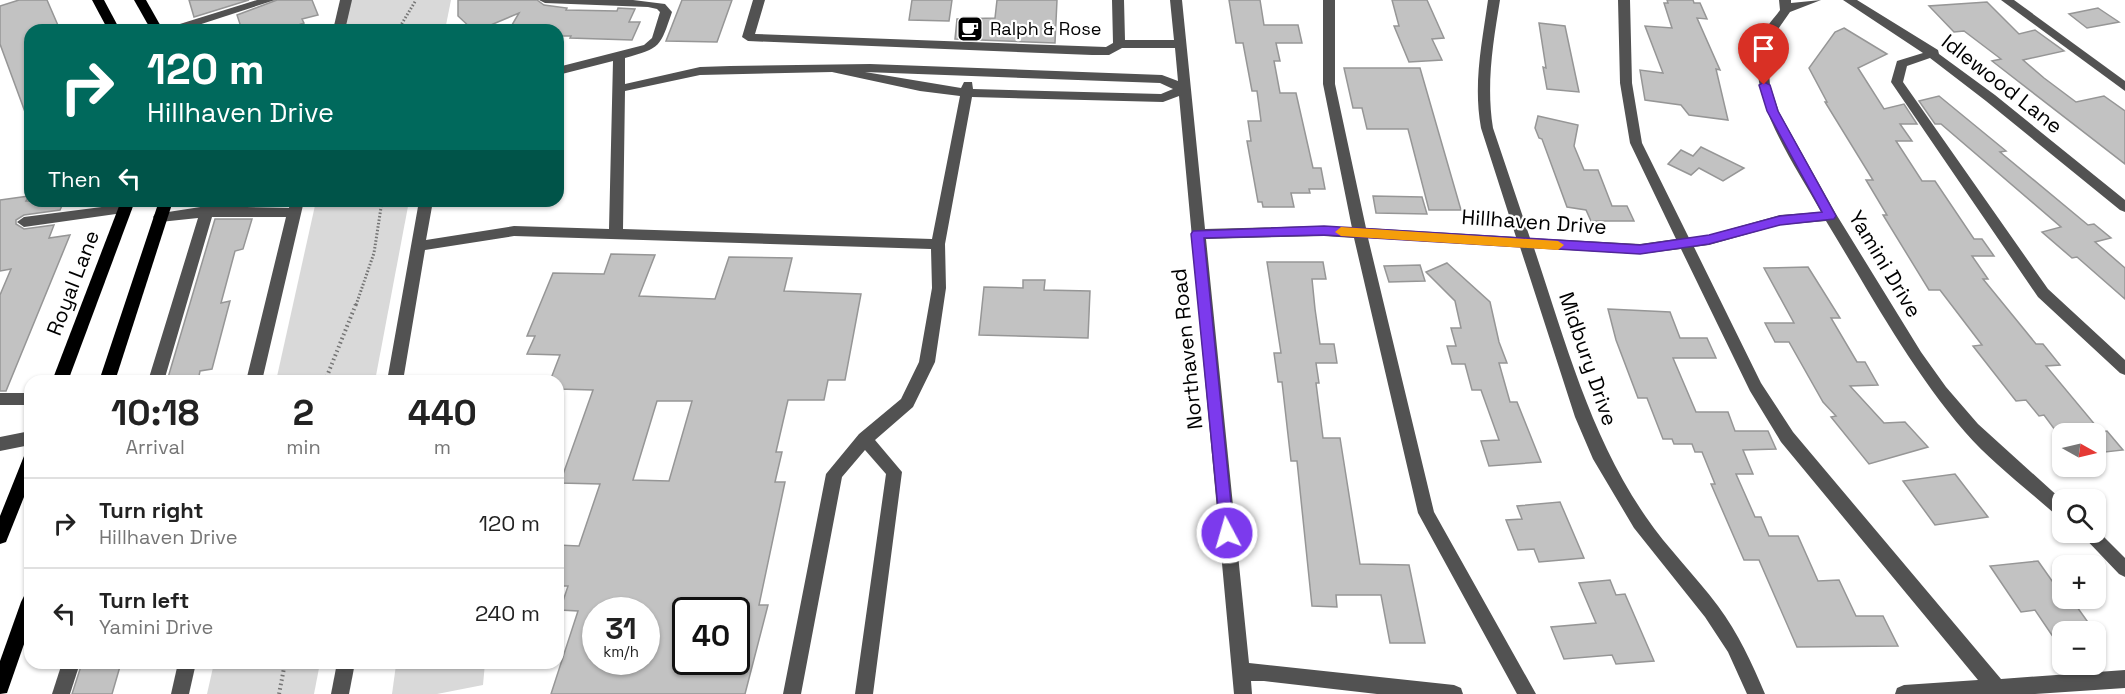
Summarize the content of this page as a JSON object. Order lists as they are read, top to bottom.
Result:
{
  "streets": {
    "main road": ["Royal Lane"],
    "street": [
      "Idlewood Lane",
      "Hillhaven Drive",
      "Yamini Drive",
      "Northaven Road",
      "Midbury Drive"
    ]
  },
  "crossings": [
    ["Hillhaven Drive", "Yamini Drive"],
    ["Hillhaven Drive", "Northaven Road"],
    ["Hillhaven Drive", "Midbury Drive"]
  ],
  "places": {
    "cafe": ["Ralph & Rose"]
  },
  "north": "right",
  "page": {
    "turn": ["120 m", "Hillhaven Drive"],
    "then": "Then",
    "eta": [
      "10:18",
      "Arrival",
      "2",
      "min",
      "440",
      "m"
    ],
    "map_buttons": ["+", "−"],
    "list": [
      {
        "name": "Turn right",
        "note": "Hillhaven Drive",
        "value": "120 m"
      },
      {
        "name": "Turn left",
        "note": "Yamini Drive",
        "value": "240 m"
      }
    ],
    "speed": "31 km/h",
    "limit": "40"
  }
}
